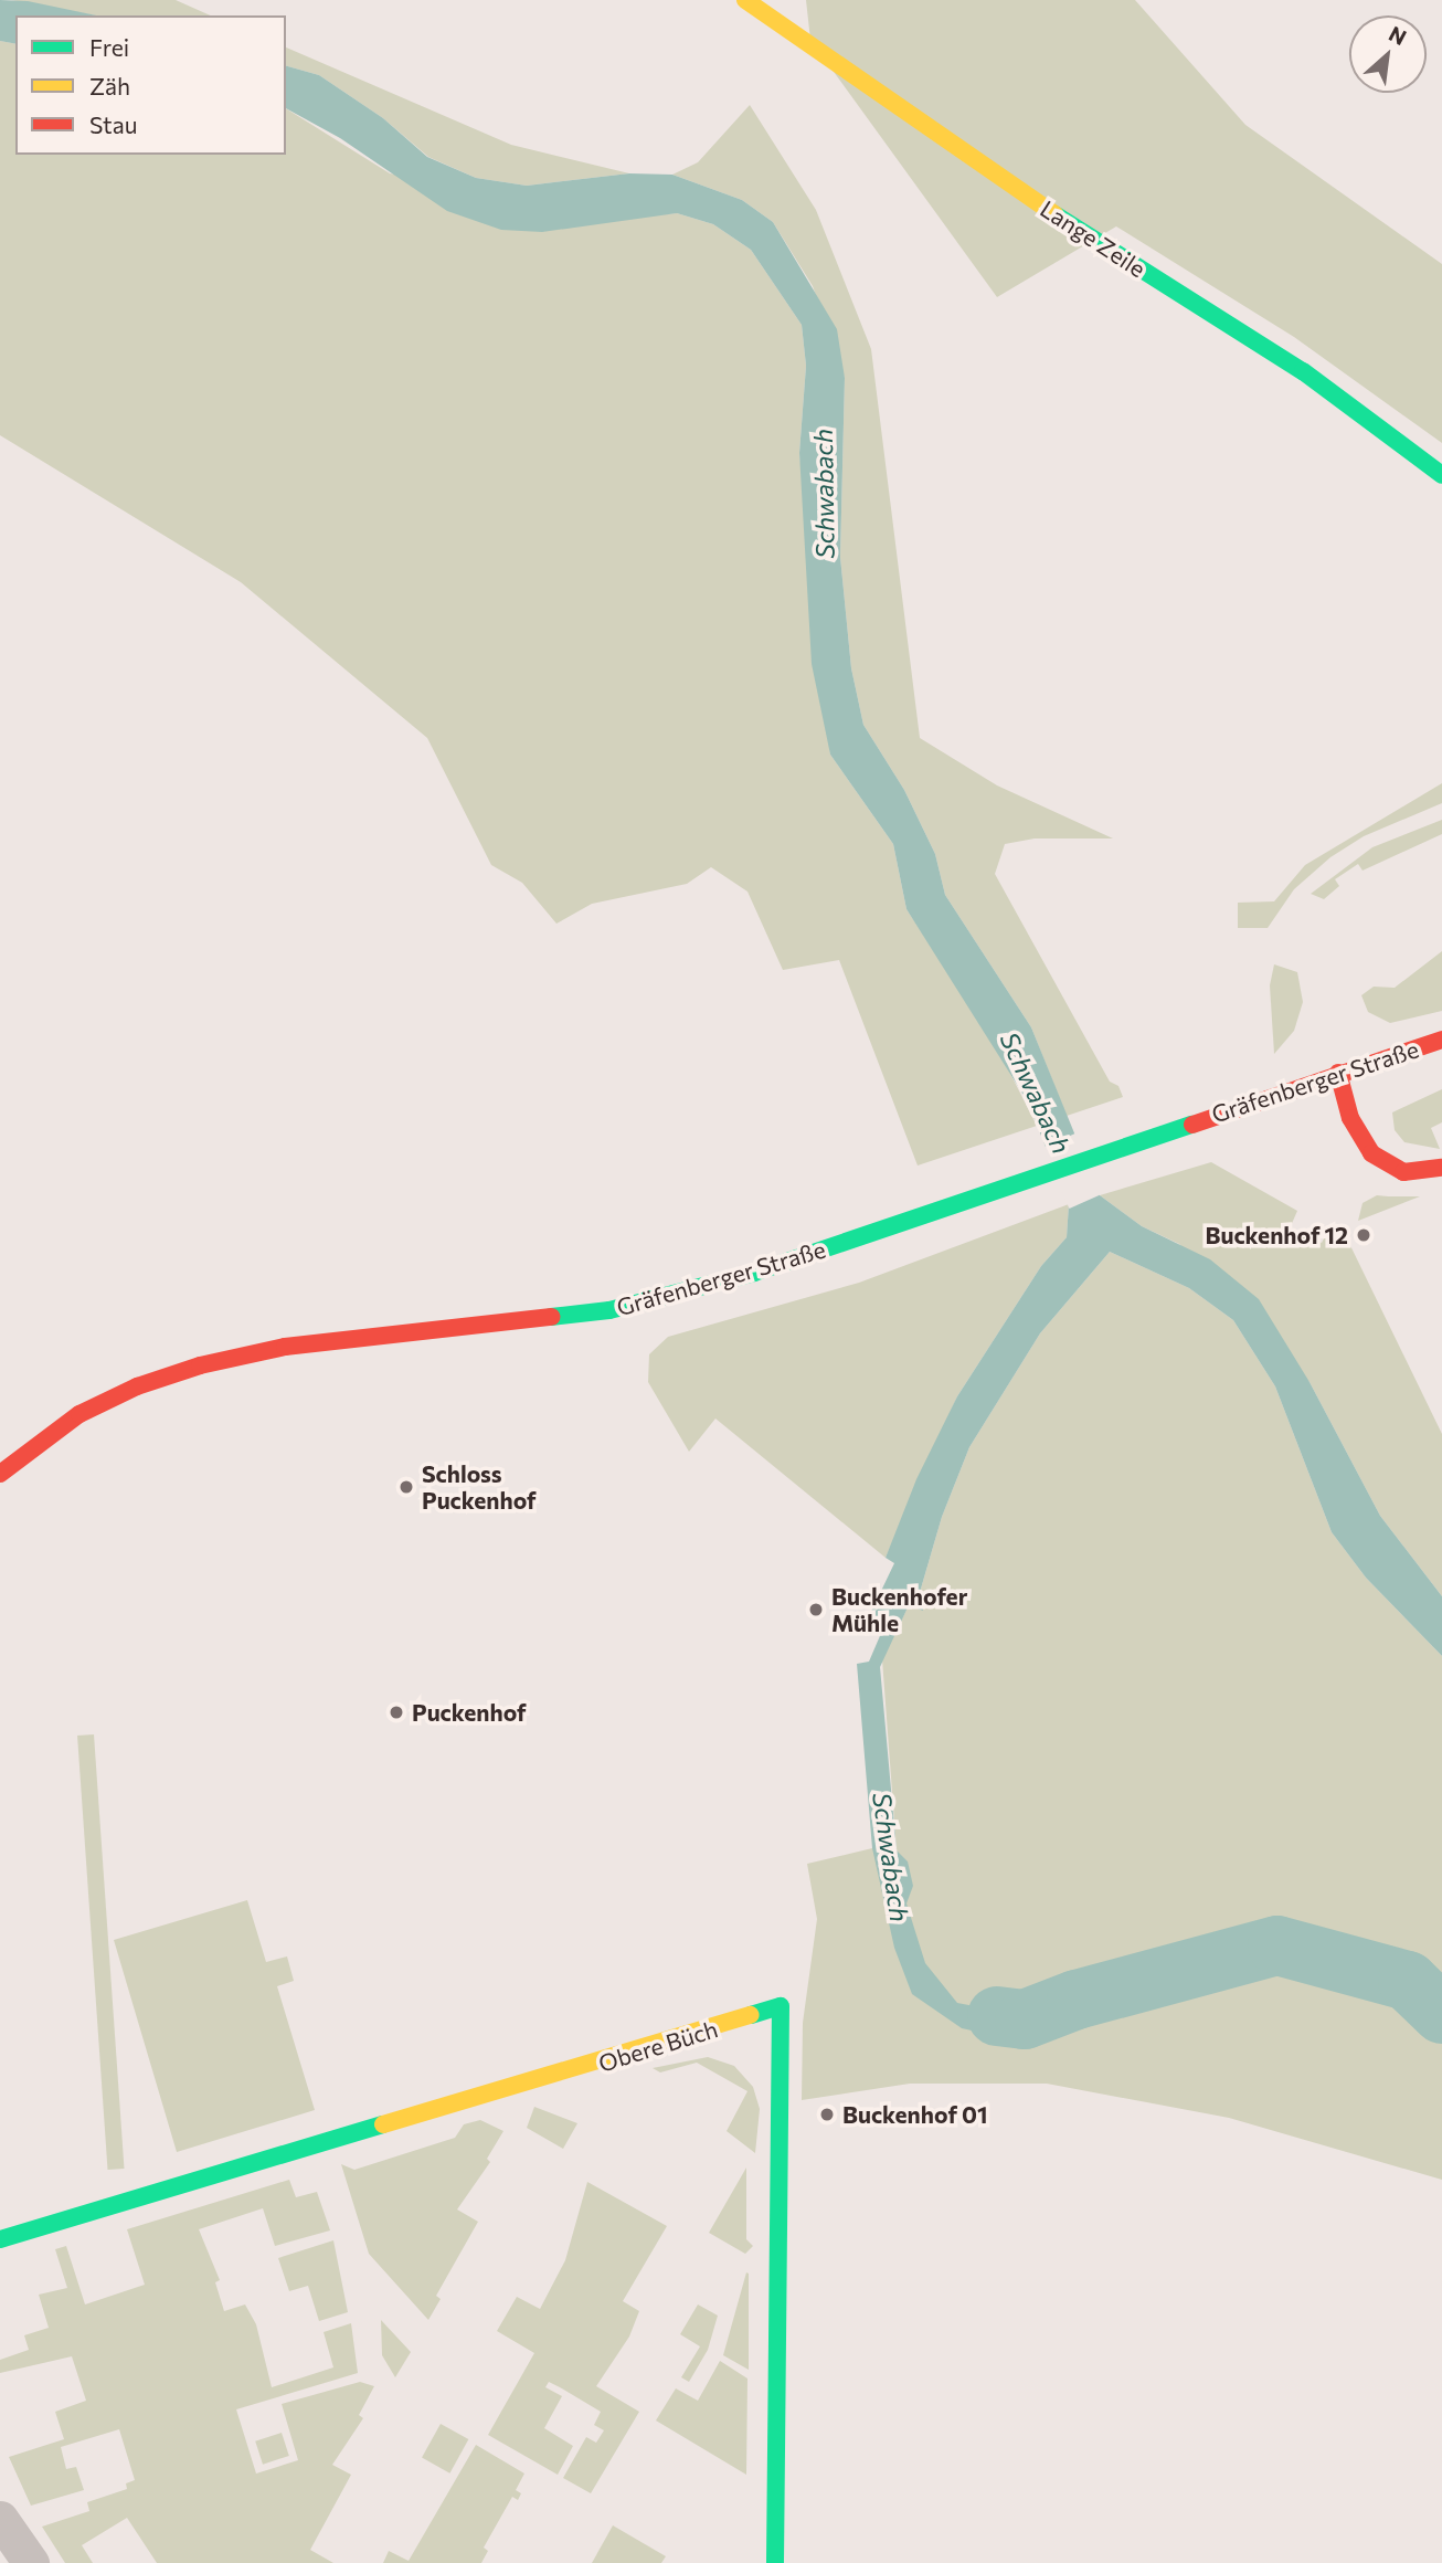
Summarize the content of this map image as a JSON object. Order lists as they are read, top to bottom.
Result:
{
  "streets": {
    "street": ["Lange Zeile", "Gräfenberger Straße", "Obere Büch"]
  },
  "water": ["Schwabach"],
  "places": [
    "Buckenhof 12",
    "Schloss Puckenhof",
    "Buckenhofer Mühle",
    "Puckenhof",
    "Buckenhof 01"
  ],
  "legend": ["Frei", "Zäh", "Stau"],
  "north": "top right"
}
